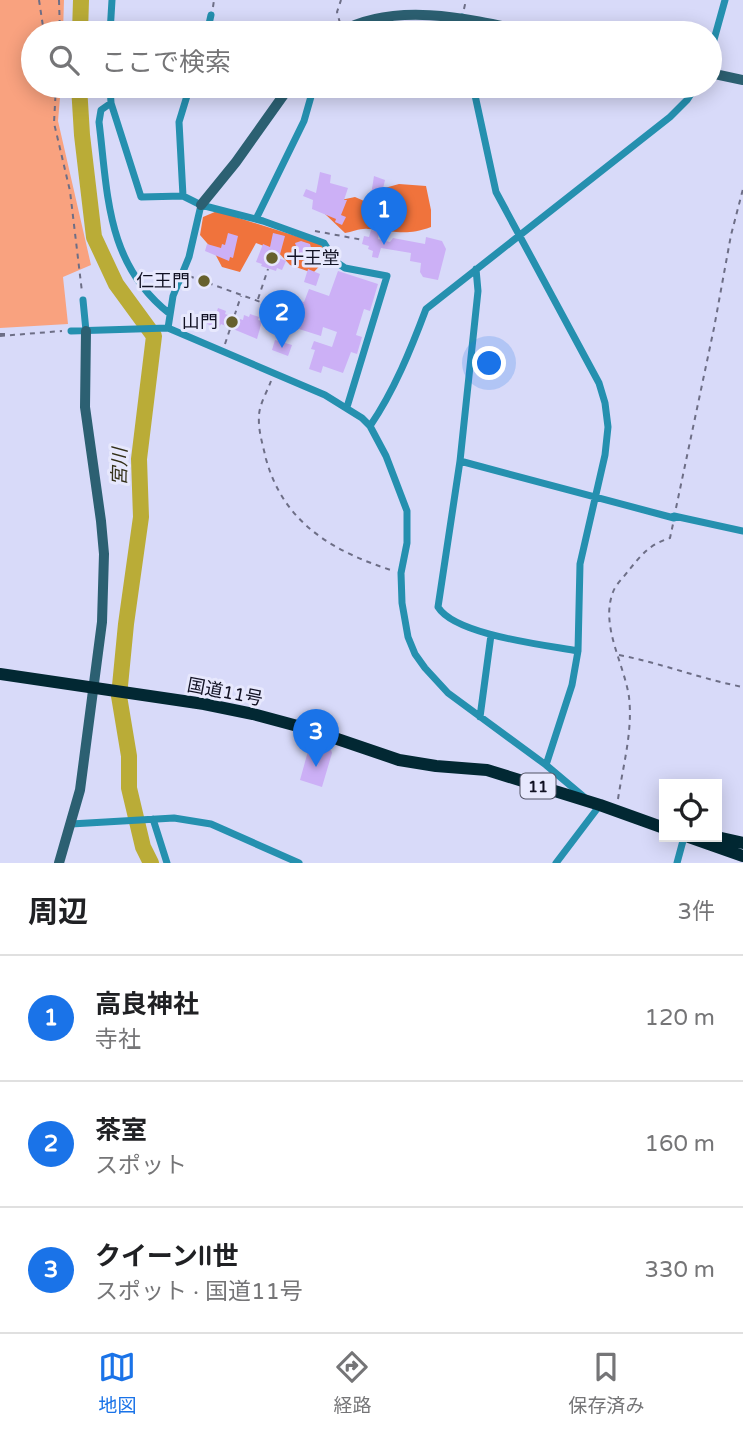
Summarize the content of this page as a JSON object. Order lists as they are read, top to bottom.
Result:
{
  "streets": {
    "highway": ["国道11号", "11"]
  },
  "water": ["宮川"],
  "places": ["十王堂", "仁王門", "山門"],
  "page": {
    "search": "ここで検索",
    "pins": ["1", "2", "3"],
    "heading": ["周辺", "3件"],
    "list": [
      {
        "mark": "1",
        "name": "高良神社",
        "note": "寺社",
        "value": "120 m"
      },
      {
        "mark": "2",
        "name": "茶室",
        "note": "スポット",
        "value": "160 m"
      },
      {
        "mark": "3",
        "name": "クイーンII世",
        "note": "スポット · 国道11号",
        "value": "330 m"
      }
    ],
    "nav": ["地図", "経路", "保存済み"]
  }
}
